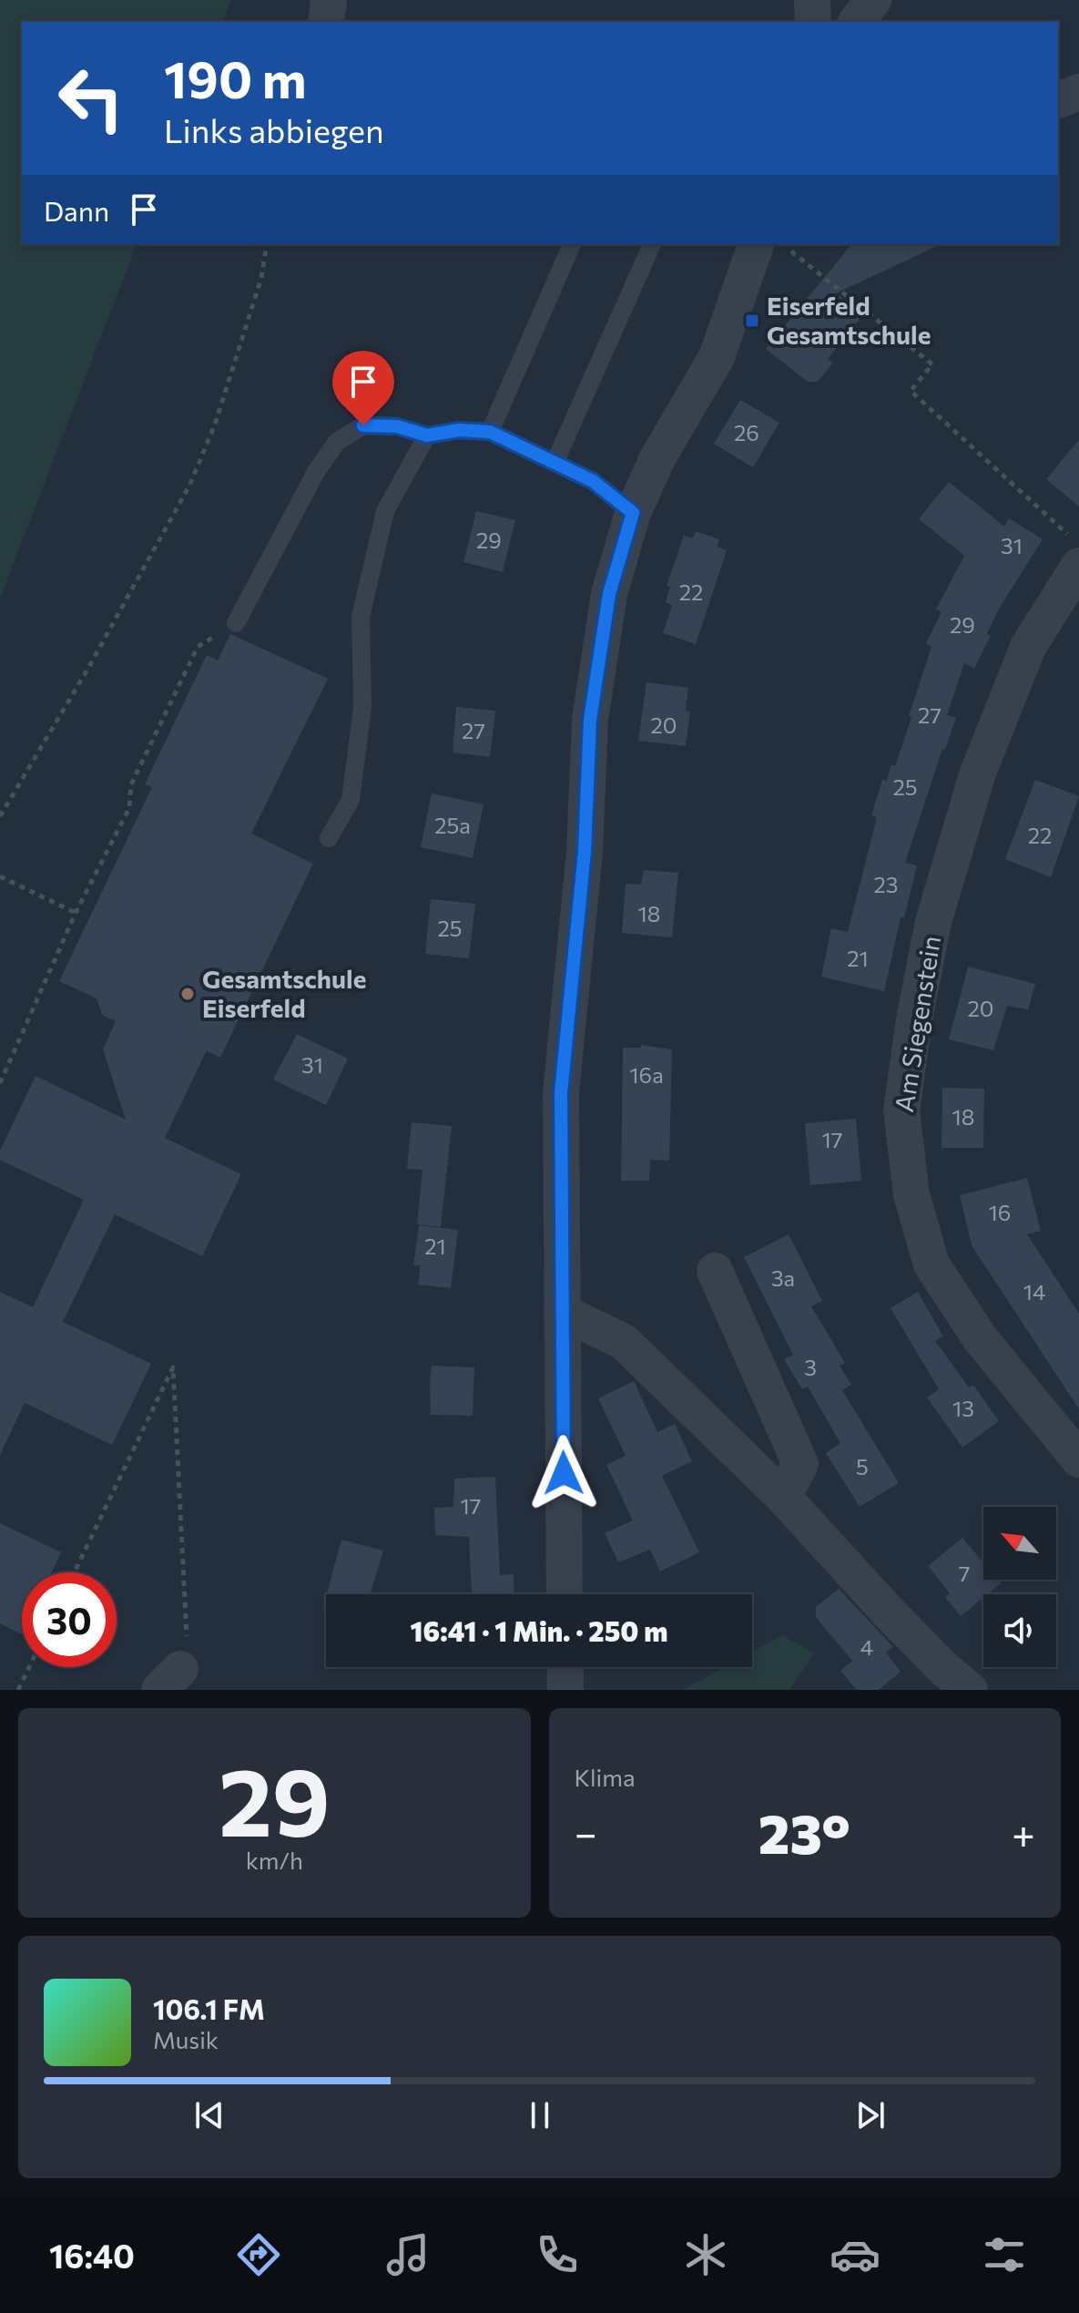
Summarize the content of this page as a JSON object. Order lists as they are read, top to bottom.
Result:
{
  "streets": {
    "street": ["Am Siegenstein"]
  },
  "places": {
    "transit": ["Eiserfeld Gesamtschule"],
    "other": ["Gesamtschule Eiserfeld"]
  },
  "house_numbers": [
    "26",
    "29",
    "31",
    "22",
    "29",
    "27",
    "20",
    "27",
    "25",
    "25a",
    "22",
    "23",
    "18",
    "25",
    "21",
    "20",
    "31",
    "16a",
    "18",
    "17",
    "16",
    "21",
    "3a",
    "14",
    "3",
    "13",
    "5",
    "17",
    "7",
    "4"
  ],
  "north": "top left",
  "page": {
    "turn": ["190 m", "Links abbiegen"],
    "then": "Dann",
    "limit": "30",
    "trip": "16:41 · 1 Min. · 250 m",
    "tile": [
      ["29", "km/h"],
      "Klima"
    ],
    "heat": ["−", "23°", "+"],
    "song": ["106.1 FM", "Musik"],
    "tabs": "16:40"
  }
}
